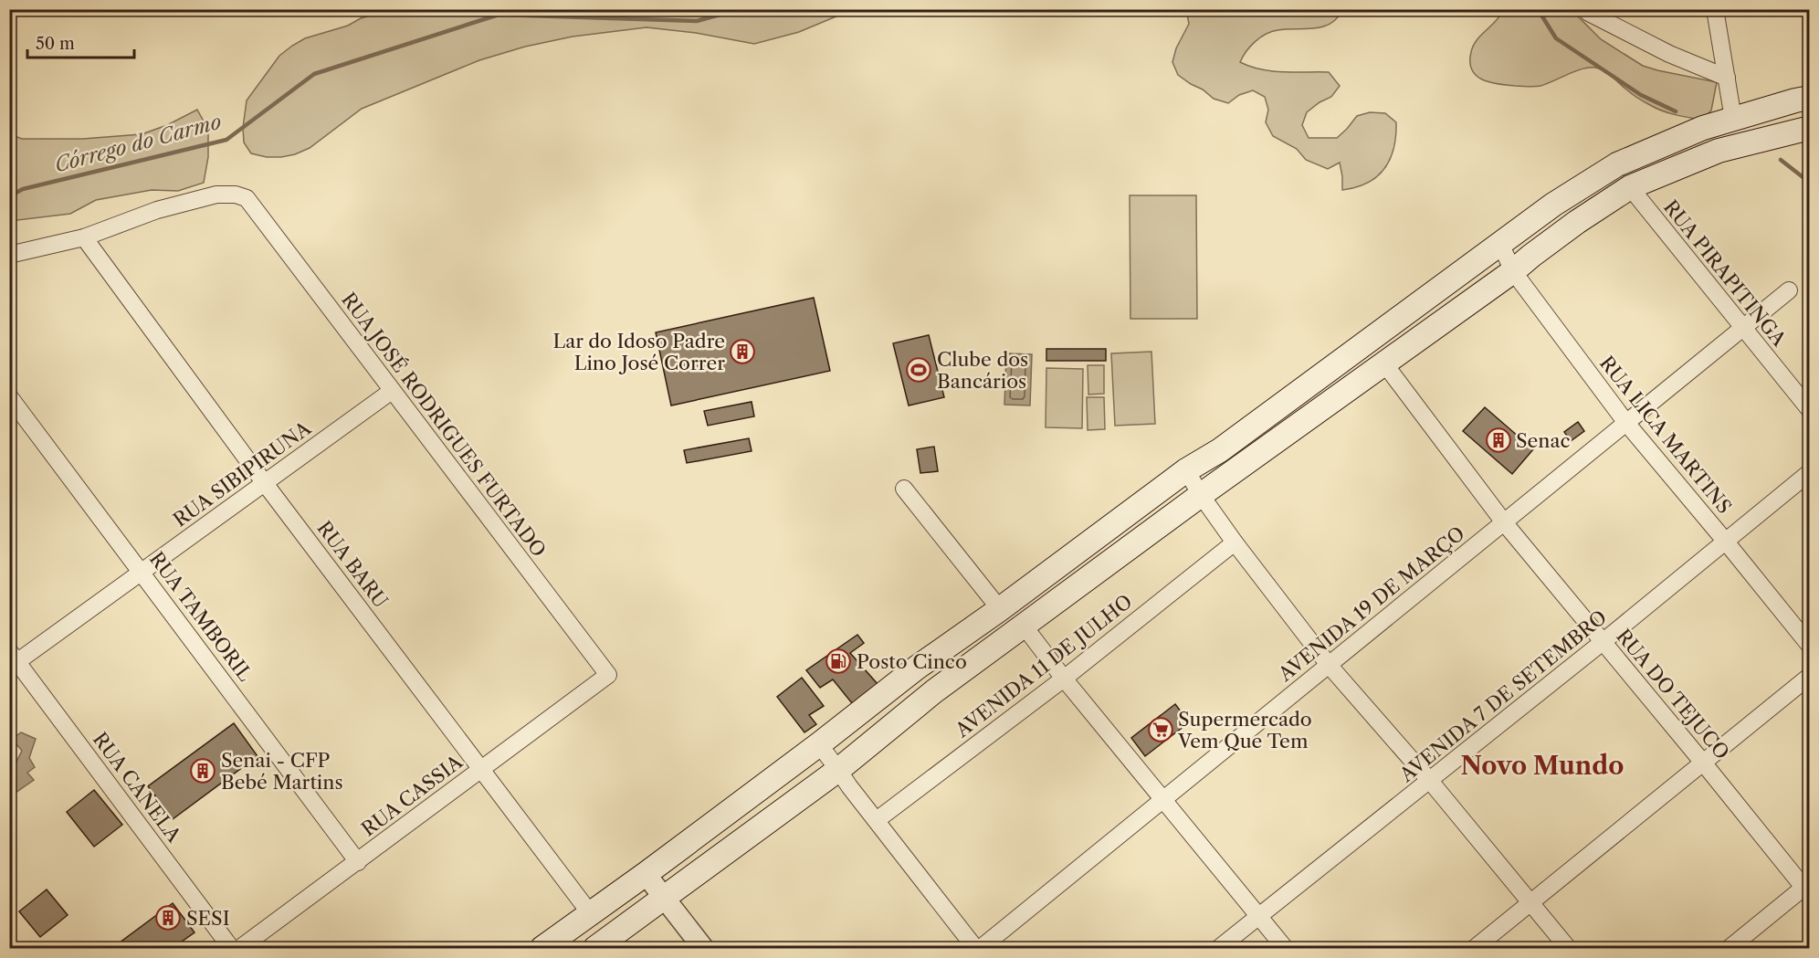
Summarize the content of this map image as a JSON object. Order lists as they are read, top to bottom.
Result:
{
  "streets": {
    "street": [
      "RUA PIRAPITINGA",
      "RUA JOSÉ RODRIGUES FURTADO",
      "RUA LICA MARTINS",
      "RUA SIBIPIRUNA",
      "RUA BARU",
      "AVENIDA 19 DE MARÇO",
      "RUA TAMBORIL",
      "AVENIDA 11 DE JULHO",
      "RUA DO TEJUCO",
      "AVENIDA 7 DE SETEMBRO",
      "RUA CANELA",
      "RUA CASSIA"
    ]
  },
  "crossings": [
    ["RUA PIRAPITINGA", "AVENIDA 19 DE MARÇO"],
    ["RUA JOSÉ RODRIGUES FURTADO", "RUA SIBIPIRUNA"],
    ["RUA JOSÉ RODRIGUES FURTADO", "RUA BARU"],
    ["RUA JOSÉ RODRIGUES FURTADO", "RUA CASSIA"],
    ["RUA LICA MARTINS", "AVENIDA 19 DE MARÇO"],
    ["RUA LICA MARTINS", "AVENIDA 7 DE SETEMBRO"],
    ["RUA SIBIPIRUNA", "RUA BARU"],
    ["RUA SIBIPIRUNA", "RUA TAMBORIL"],
    ["RUA SIBIPIRUNA", "RUA CANELA"],
    ["RUA BARU", "RUA CASSIA"],
    ["AVENIDA 19 DE MARÇO", "RUA DO TEJUCO"],
    ["RUA TAMBORIL", "RUA CASSIA"],
    ["RUA DO TEJUCO", "AVENIDA 7 DE SETEMBRO"]
  ],
  "districts": ["Novo Mundo"],
  "water": ["Córrego do Carmo"],
  "places": {
    "building": [
      "Lar do Idoso Padre Lino José Correr",
      "Senac",
      "Senai - CFP Bebé Martins",
      "SESI"
    ],
    "sports": ["Clube dos Bancários"],
    "fuel station": ["Posto Cinco"],
    "supermarket": ["Supermercado Vem Que Tem"]
  },
  "scale_bar": "50 m"
}
